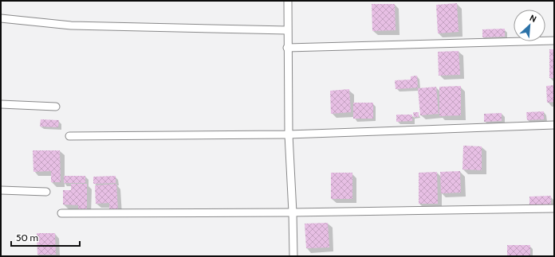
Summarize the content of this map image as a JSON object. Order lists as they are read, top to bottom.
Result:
{
  "scale_bar": "50 m",
  "north": "top right"
}
